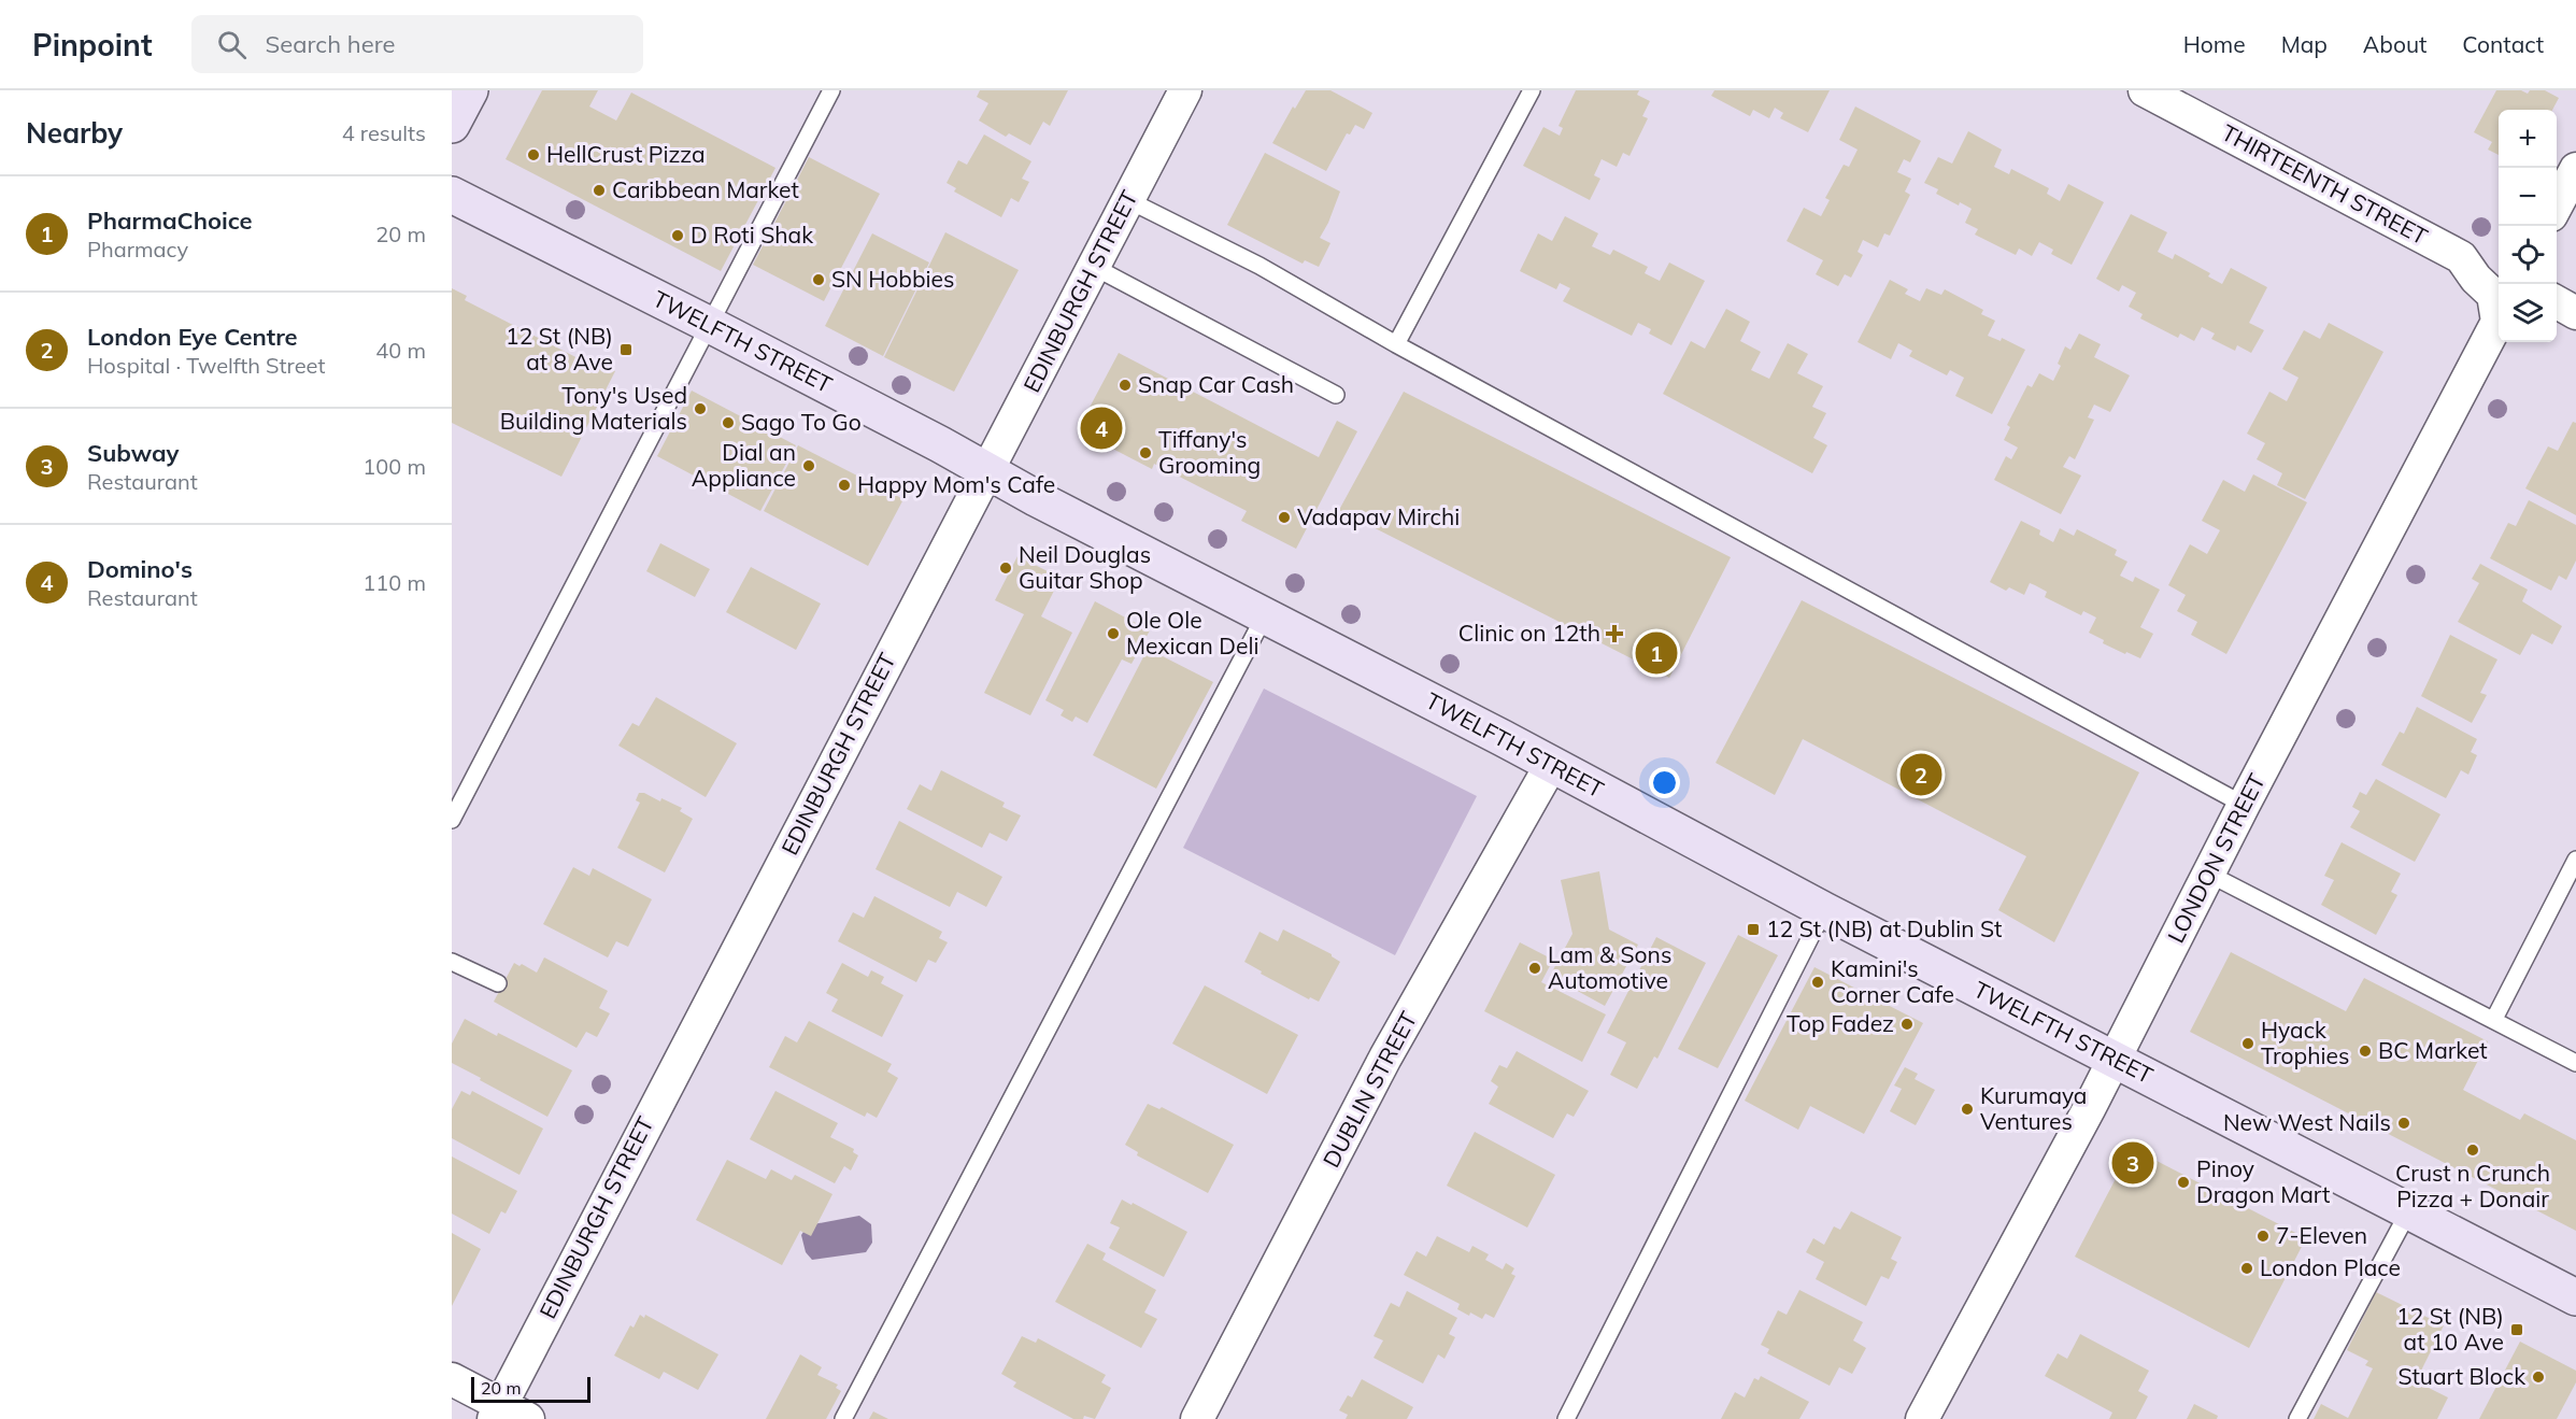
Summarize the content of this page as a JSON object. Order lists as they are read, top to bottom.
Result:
{
  "streets": {
    "street": [
      "THIRTEENTH STREET",
      "EDINBURGH STREET",
      "TWELFTH STREET",
      "LONDON STREET",
      "DUBLIN STREET"
    ]
  },
  "crossings": [
    ["THIRTEENTH STREET", "LONDON STREET"],
    ["EDINBURGH STREET", "TWELFTH STREET"],
    ["TWELFTH STREET", "LONDON STREET"],
    ["TWELFTH STREET", "DUBLIN STREET"]
  ],
  "places": {
    "other": [
      "HellCrust Pizza",
      "Caribbean Market",
      "D Roti Shak",
      "SN Hobbies",
      "Snap Car Cash",
      "Tony's Used Building Materials",
      "Sago To Go",
      "Tiffany's Grooming",
      "Dial an Appliance",
      "Happy Mom's Cafe",
      "Vadapav Mirchi",
      "Neil Douglas Guitar Shop",
      "Ole Ole Mexican Deli",
      "Lam & Sons Automotive",
      "Kamini's Corner Cafe",
      "Top Fadez",
      "Hyack Trophies",
      "BC Market",
      "Kurumaya Ventures",
      "New West Nails",
      "Crust n Crunch Pizza + Donair",
      "Pinoy Dragon Mart",
      "7-Eleven",
      "London Place",
      "Stuart Block"
    ],
    "transit": ["12 St (NB) at 8 Ave", "12 St (NB) at Dublin St", "12 St (NB) at 10 Ave"],
    "health": ["Clinic on 12th"]
  },
  "scale_bar": "20 m",
  "page": {
    "header": "Pinpoint",
    "search": "Search here",
    "nav": [
      "Home",
      "Map",
      "About",
      "Contact"
    ],
    "heading": ["Nearby", "4 results"],
    "map_buttons": ["+", "−"],
    "list": [
      {
        "mark": "1",
        "name": "PharmaChoice",
        "note": "Pharmacy",
        "value": "20 m"
      },
      {
        "mark": "2",
        "name": "London Eye Centre",
        "note": "Hospital · Twelfth Street",
        "value": "40 m"
      },
      {
        "mark": "3",
        "name": "Subway",
        "note": "Restaurant",
        "value": "100 m"
      },
      {
        "mark": "4",
        "name": "Domino's",
        "note": "Restaurant",
        "value": "110 m"
      }
    ],
    "pins": [
      "4",
      "1",
      "2",
      "3"
    ],
    "scale": "20 m"
  }
}
